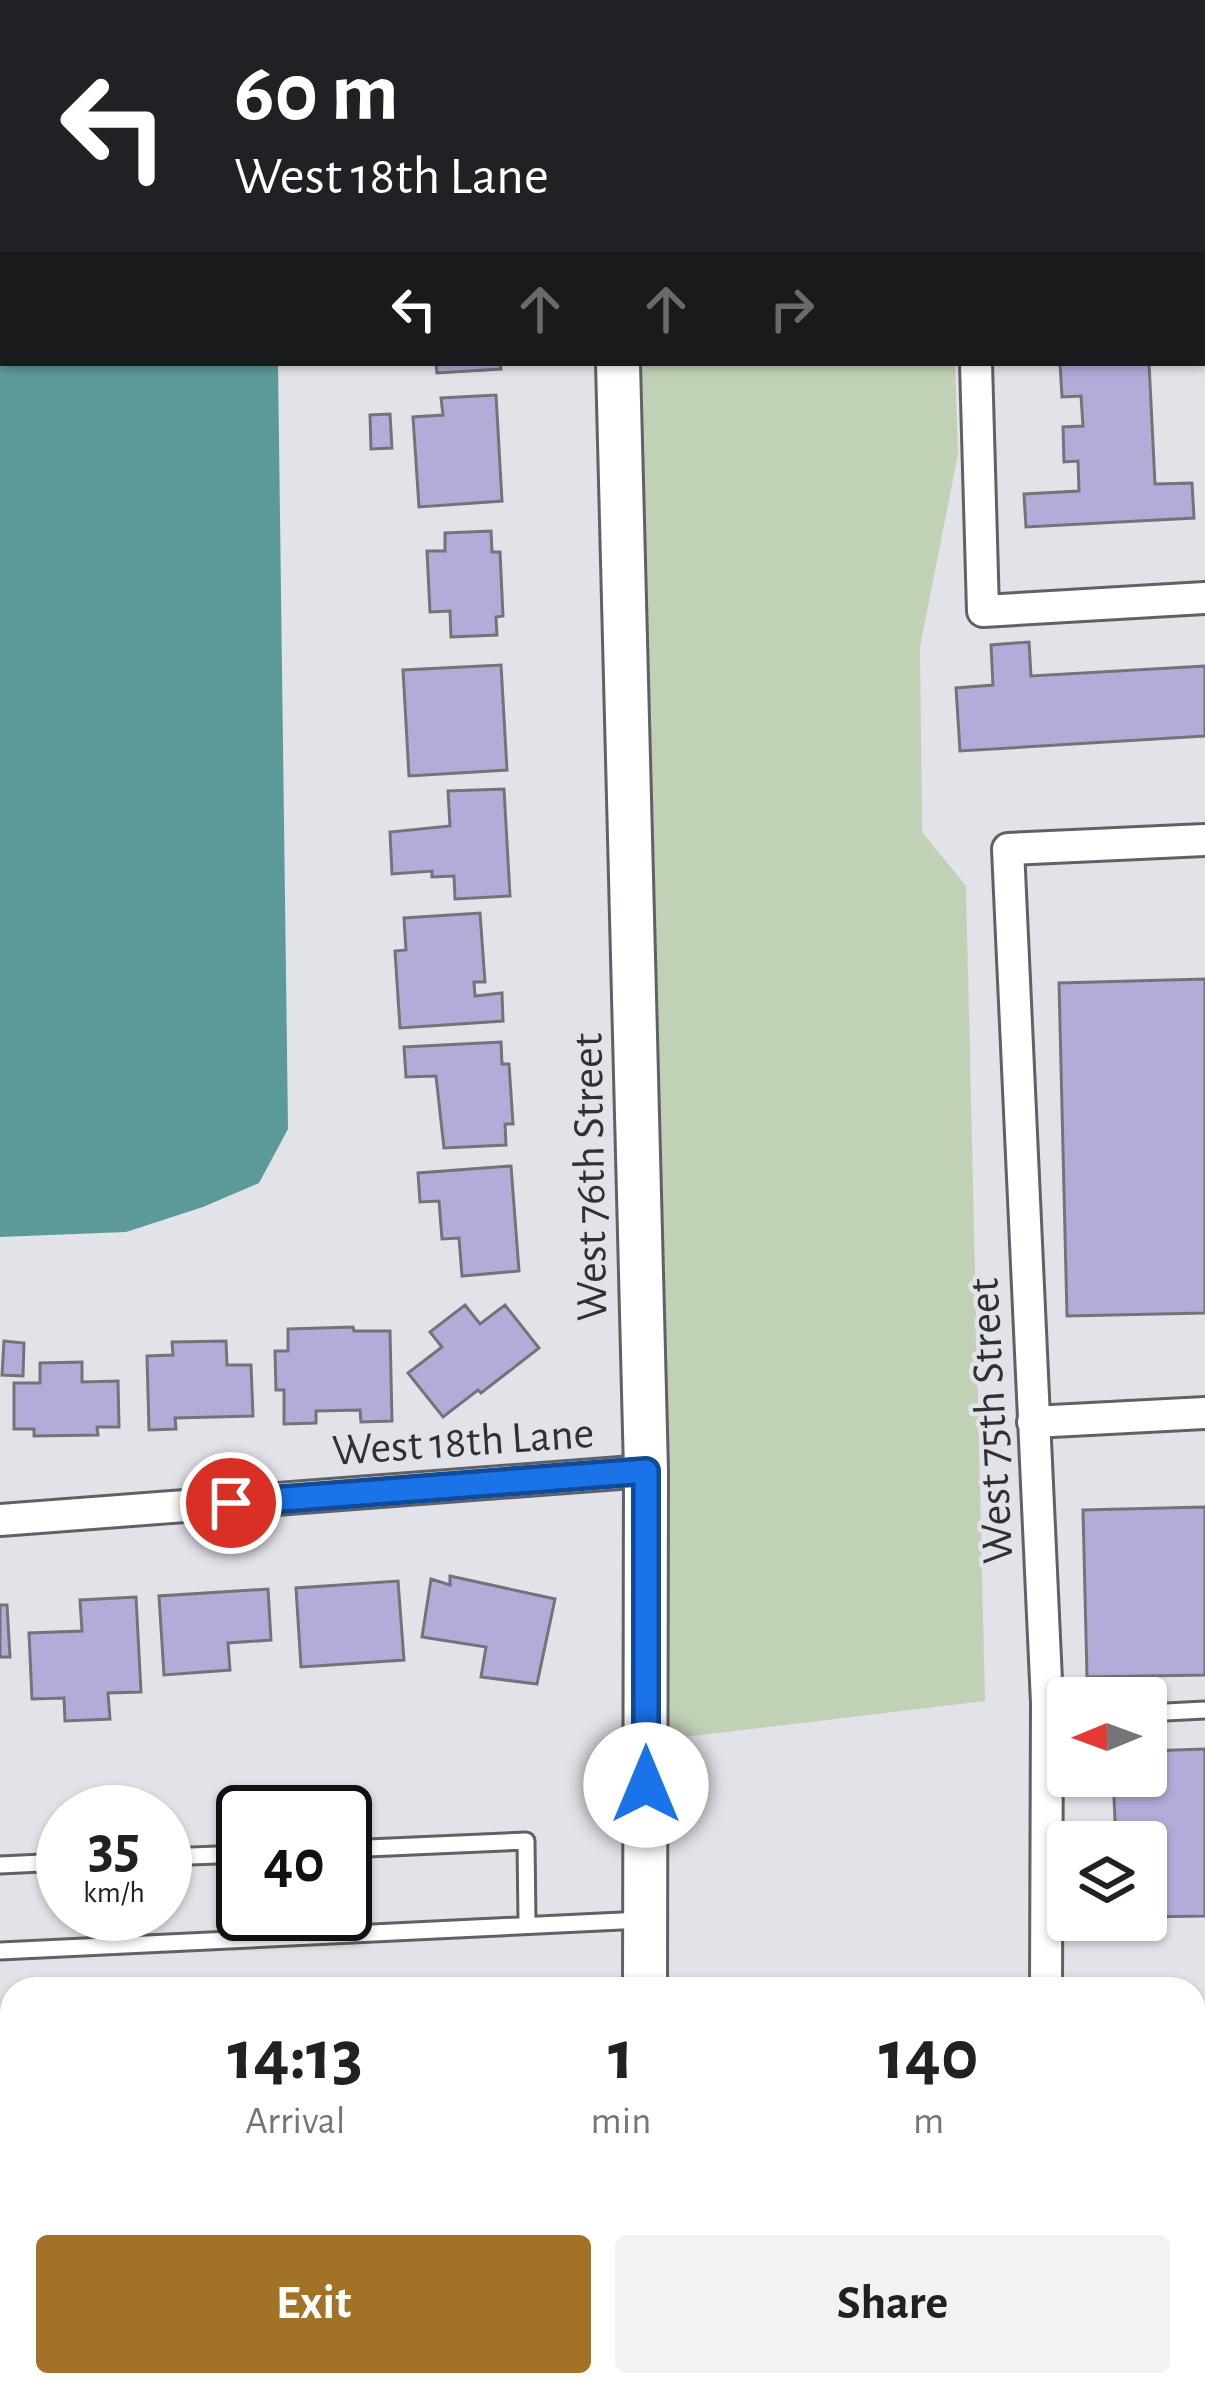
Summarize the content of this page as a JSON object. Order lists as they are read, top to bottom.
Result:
{
  "streets": {
    "street": ["West 76th Street", "West 75th Street", "West 18th Lane"]
  },
  "crossings": [
    ["West 76th Street", "West 18th Lane"]
  ],
  "north": "left",
  "page": {
    "turn": ["60 m", "West 18th Lane"],
    "speed": "35 km/h",
    "limit": "40",
    "eta": [
      "14:13",
      "Arrival",
      "1",
      "min",
      "140",
      "m"
    ],
    "buttons": ["Exit", "Share"]
  }
}
